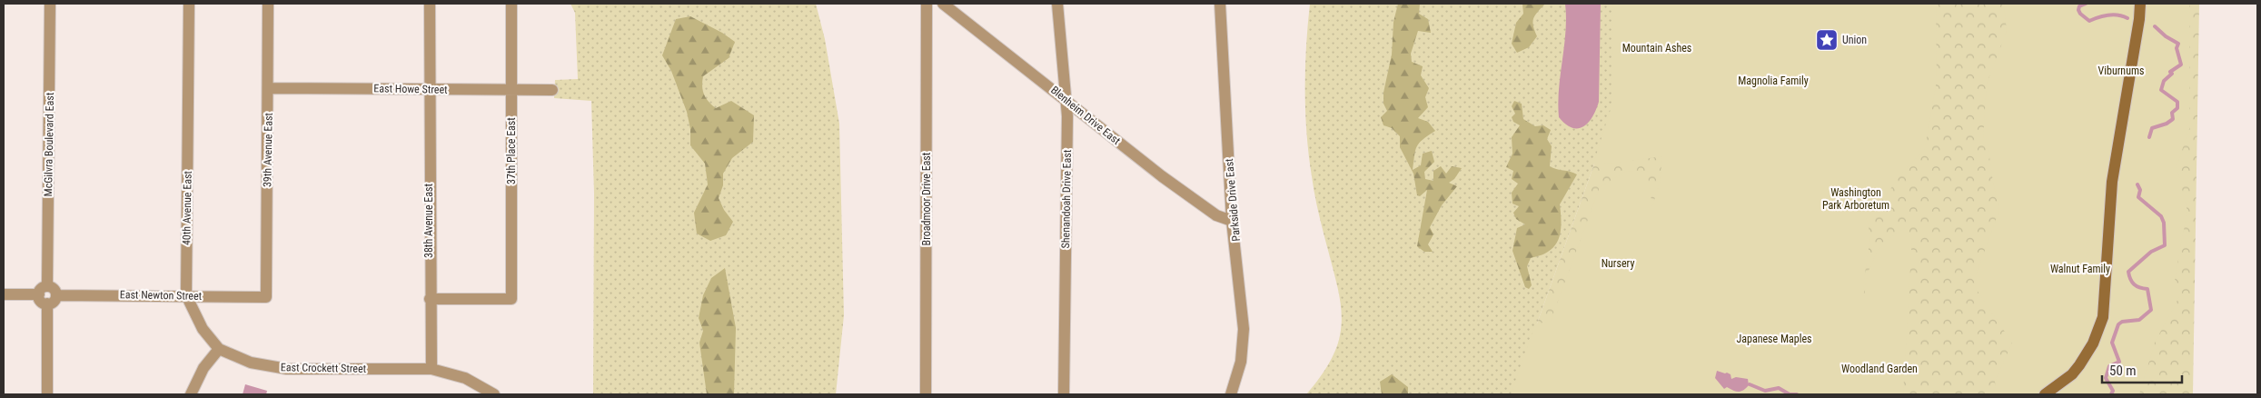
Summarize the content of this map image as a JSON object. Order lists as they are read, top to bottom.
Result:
{
  "streets": {
    "street": [
      "East Howe Street",
      "Blenheim Drive East",
      "McGilvra Boulevard East",
      "39th Avenue East",
      "37th Place East",
      "Broadmoor Drive East",
      "Shenandoah Drive East",
      "Parkside Drive East",
      "40th Avenue East",
      "38th Avenue East",
      "East Newton Street",
      "East Crockett Street"
    ]
  },
  "crossings": [
    ["East Howe Street", "39th Avenue East"],
    ["East Howe Street", "37th Place East"],
    ["East Howe Street", "38th Avenue East"],
    ["Blenheim Drive East", "Shenandoah Drive East"],
    ["Blenheim Drive East", "Parkside Drive East"],
    ["McGilvra Boulevard East", "East Newton Street"],
    ["39th Avenue East", "East Newton Street"],
    ["37th Place East", "38th Avenue East"],
    ["40th Avenue East", "East Newton Street"],
    ["40th Avenue East", "East Crockett Street"],
    ["38th Avenue East", "East Crockett Street"]
  ],
  "parks": [
    "Mountain Ashes",
    "Viburnums",
    "Magnolia Family",
    "Washington Park Arboretum",
    "Nursery",
    "Walnut Family",
    "Japanese Maples",
    "Woodland Garden"
  ],
  "places": {
    "place": ["Union"]
  },
  "scale_bar": "50 m"
}
